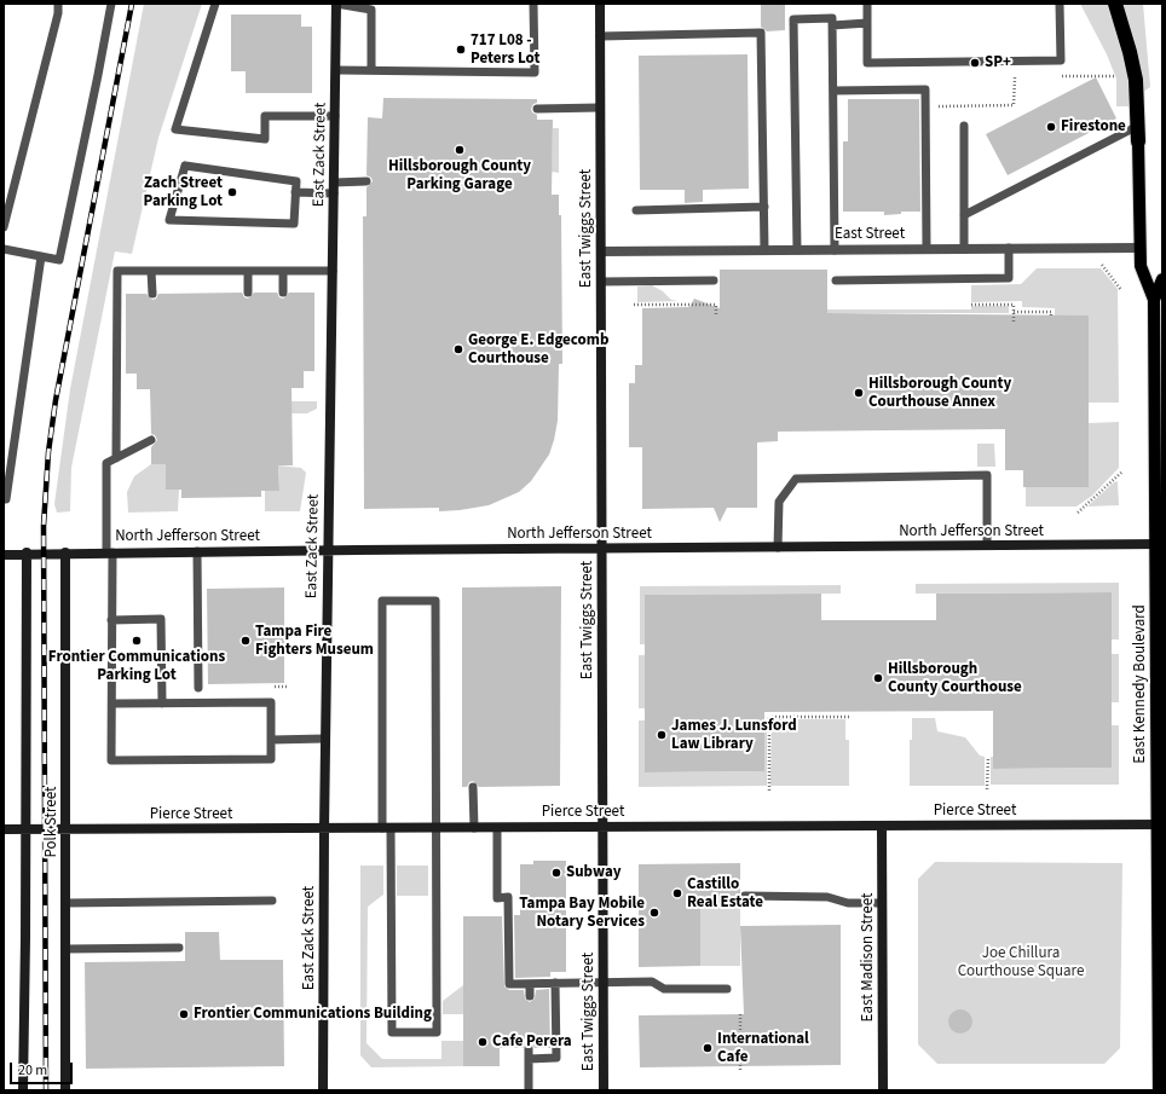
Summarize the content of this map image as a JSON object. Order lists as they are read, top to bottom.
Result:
{
  "streets": {
    "main road": ["East Kennedy Boulevard"],
    "street": [
      "East Zack Street",
      "East Twiggs Street",
      "East Street",
      "North Jefferson Street",
      "Pierce Street",
      "Polk Street",
      "East Madison Street"
    ]
  },
  "crossings": [
    ["East Zack Street", "North Jefferson Street"],
    ["East Zack Street", "Pierce Street"],
    ["East Twiggs Street", "East Street"],
    ["East Twiggs Street", "North Jefferson Street"],
    ["East Twiggs Street", "Pierce Street"],
    ["North Jefferson Street", "East Kennedy Boulevard"],
    ["North Jefferson Street", "Polk Street"],
    ["East Kennedy Boulevard", "Pierce Street"],
    ["Pierce Street", "Polk Street"],
    ["Pierce Street", "East Madison Street"]
  ],
  "parks": ["Joe Chillura Courthouse Square"],
  "places": [
    "717 L08 - Peters Lot",
    "SP+",
    "Firestone",
    "Hillsborough County Parking Garage",
    "Zach Street Parking Lot",
    "George E. Edgecomb Courthouse",
    "Hillsborough County Courthouse Annex",
    "Frontier Communications Parking Lot",
    "Tampa Fire Fighters Museum",
    "Hillsborough County Courthouse",
    "James J. Lunsford Law Library",
    "Subway",
    "Castillo Real Estate",
    "Tampa Bay Mobile Notary Services",
    "Frontier Communications Building",
    "Cafe Perera",
    "International Cafe"
  ],
  "scale_bar": "20 m"
}
